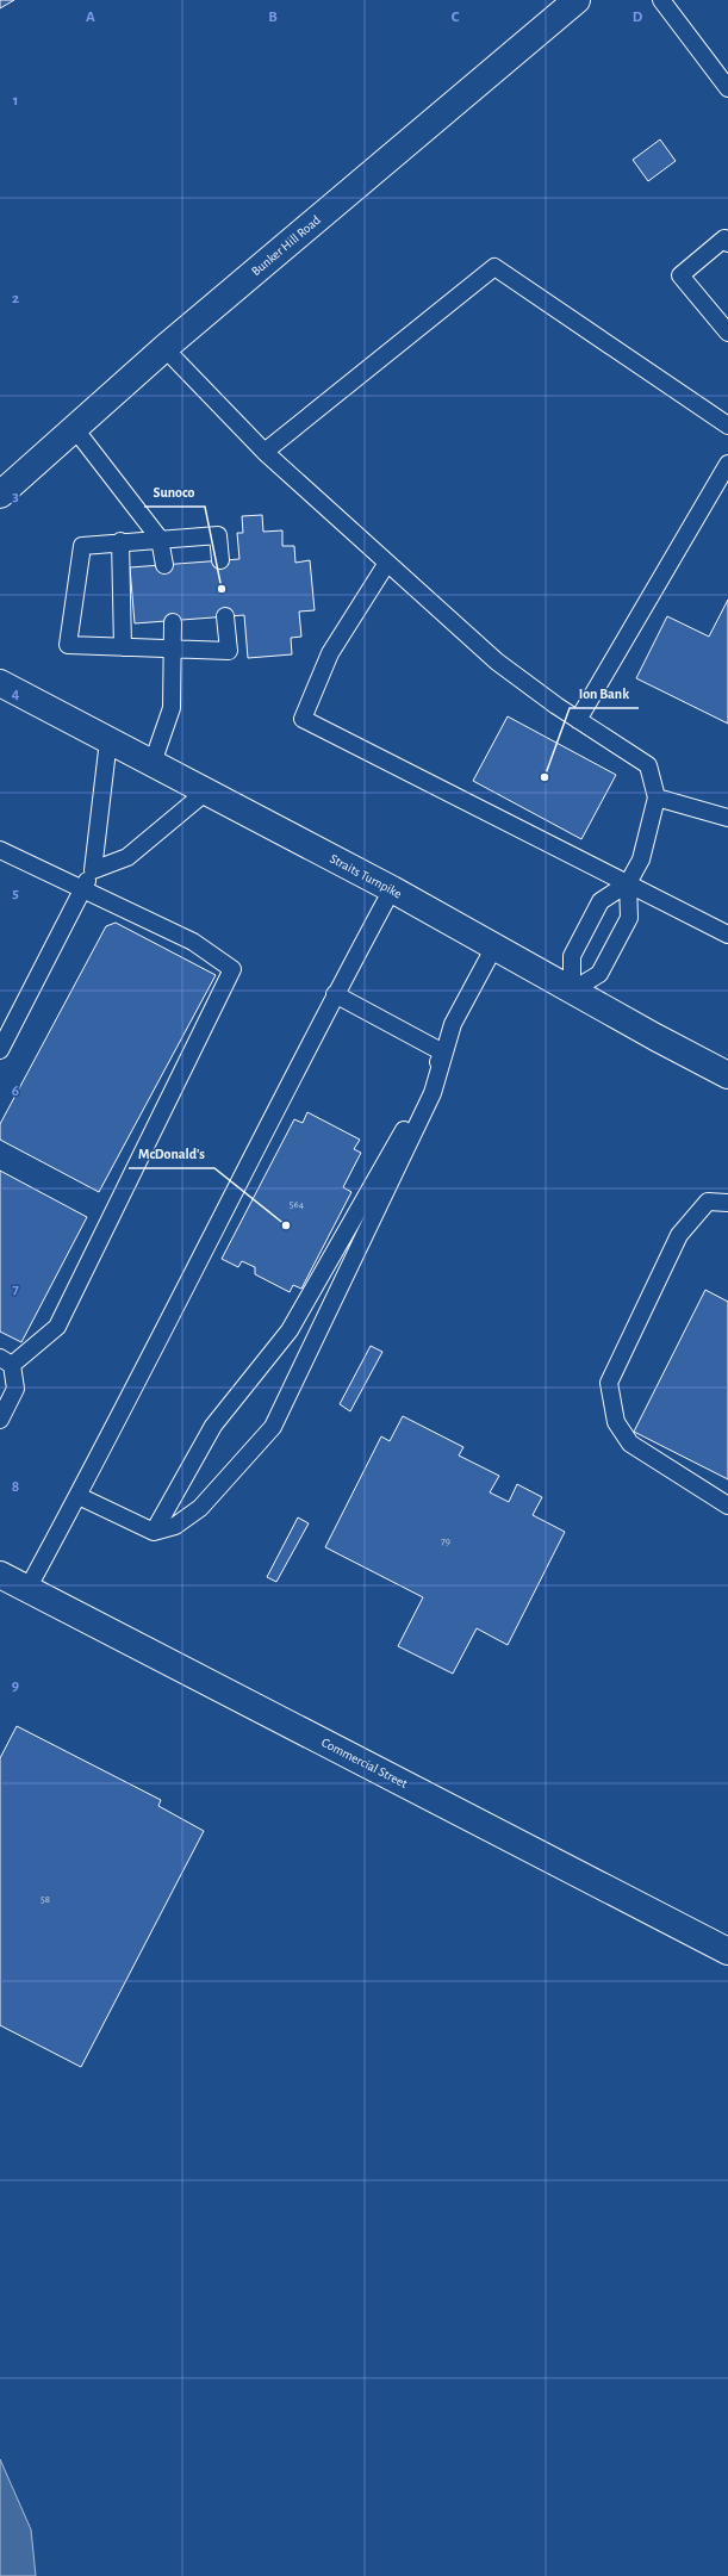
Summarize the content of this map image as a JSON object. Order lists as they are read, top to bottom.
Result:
{
  "streets": {
    "main road": ["Bunker Hill Road", "Straits Turnpike", "Commercial Street"]
  },
  "places": ["Sunoco", "Ion Bank", "McDonald's"],
  "house_numbers": ["564", "79", "58"],
  "grid": {
    "columns": [
      "A",
      "B",
      "C",
      "D"
    ],
    "rows": [
      "1",
      "2",
      "3",
      "4",
      "5",
      "6",
      "7",
      "8",
      "9"
    ]
  }
}
